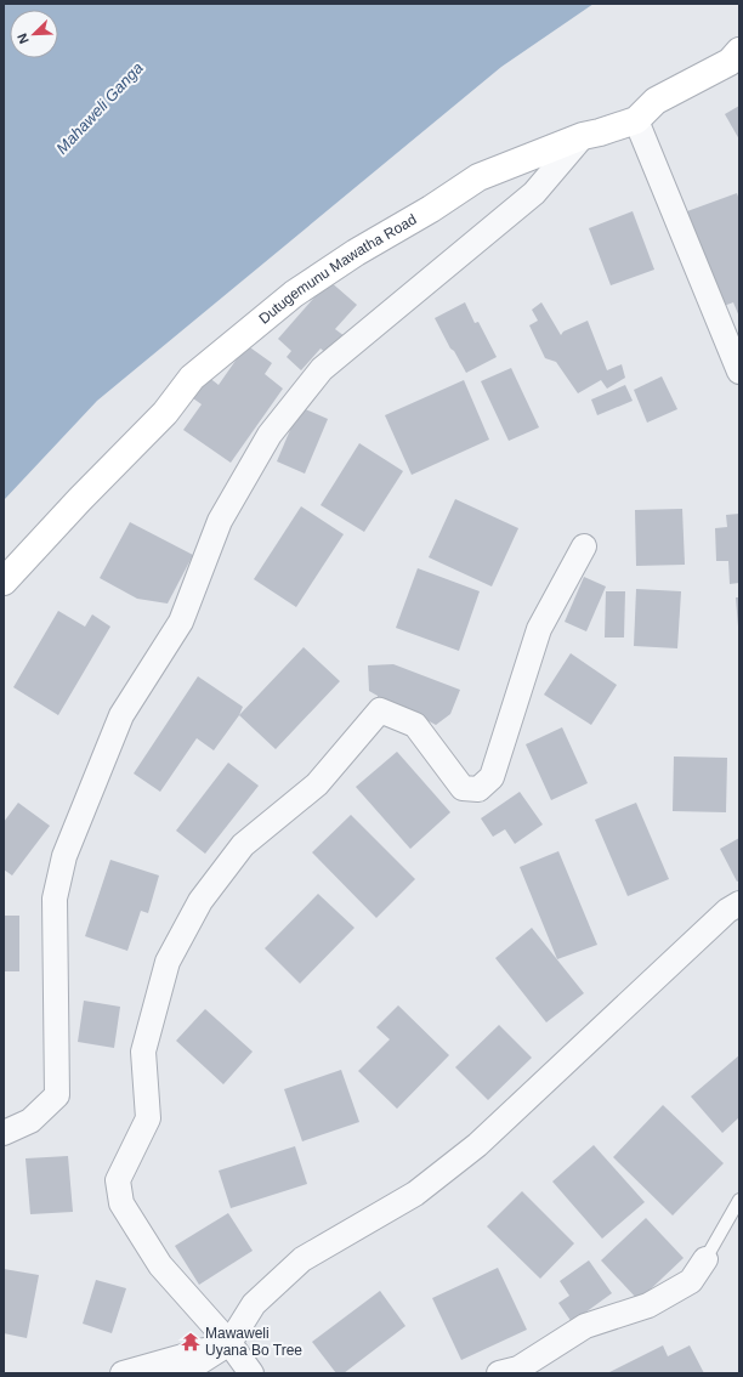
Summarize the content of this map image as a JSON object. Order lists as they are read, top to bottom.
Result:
{
  "streets": {
    "street": ["Dutugemunu Mawatha Road"]
  },
  "water": ["Mahaweli Ganga"],
  "places": {
    "temple": ["Mawaweli Uyana Bo Tree"]
  },
  "north": "bottom left"
}
